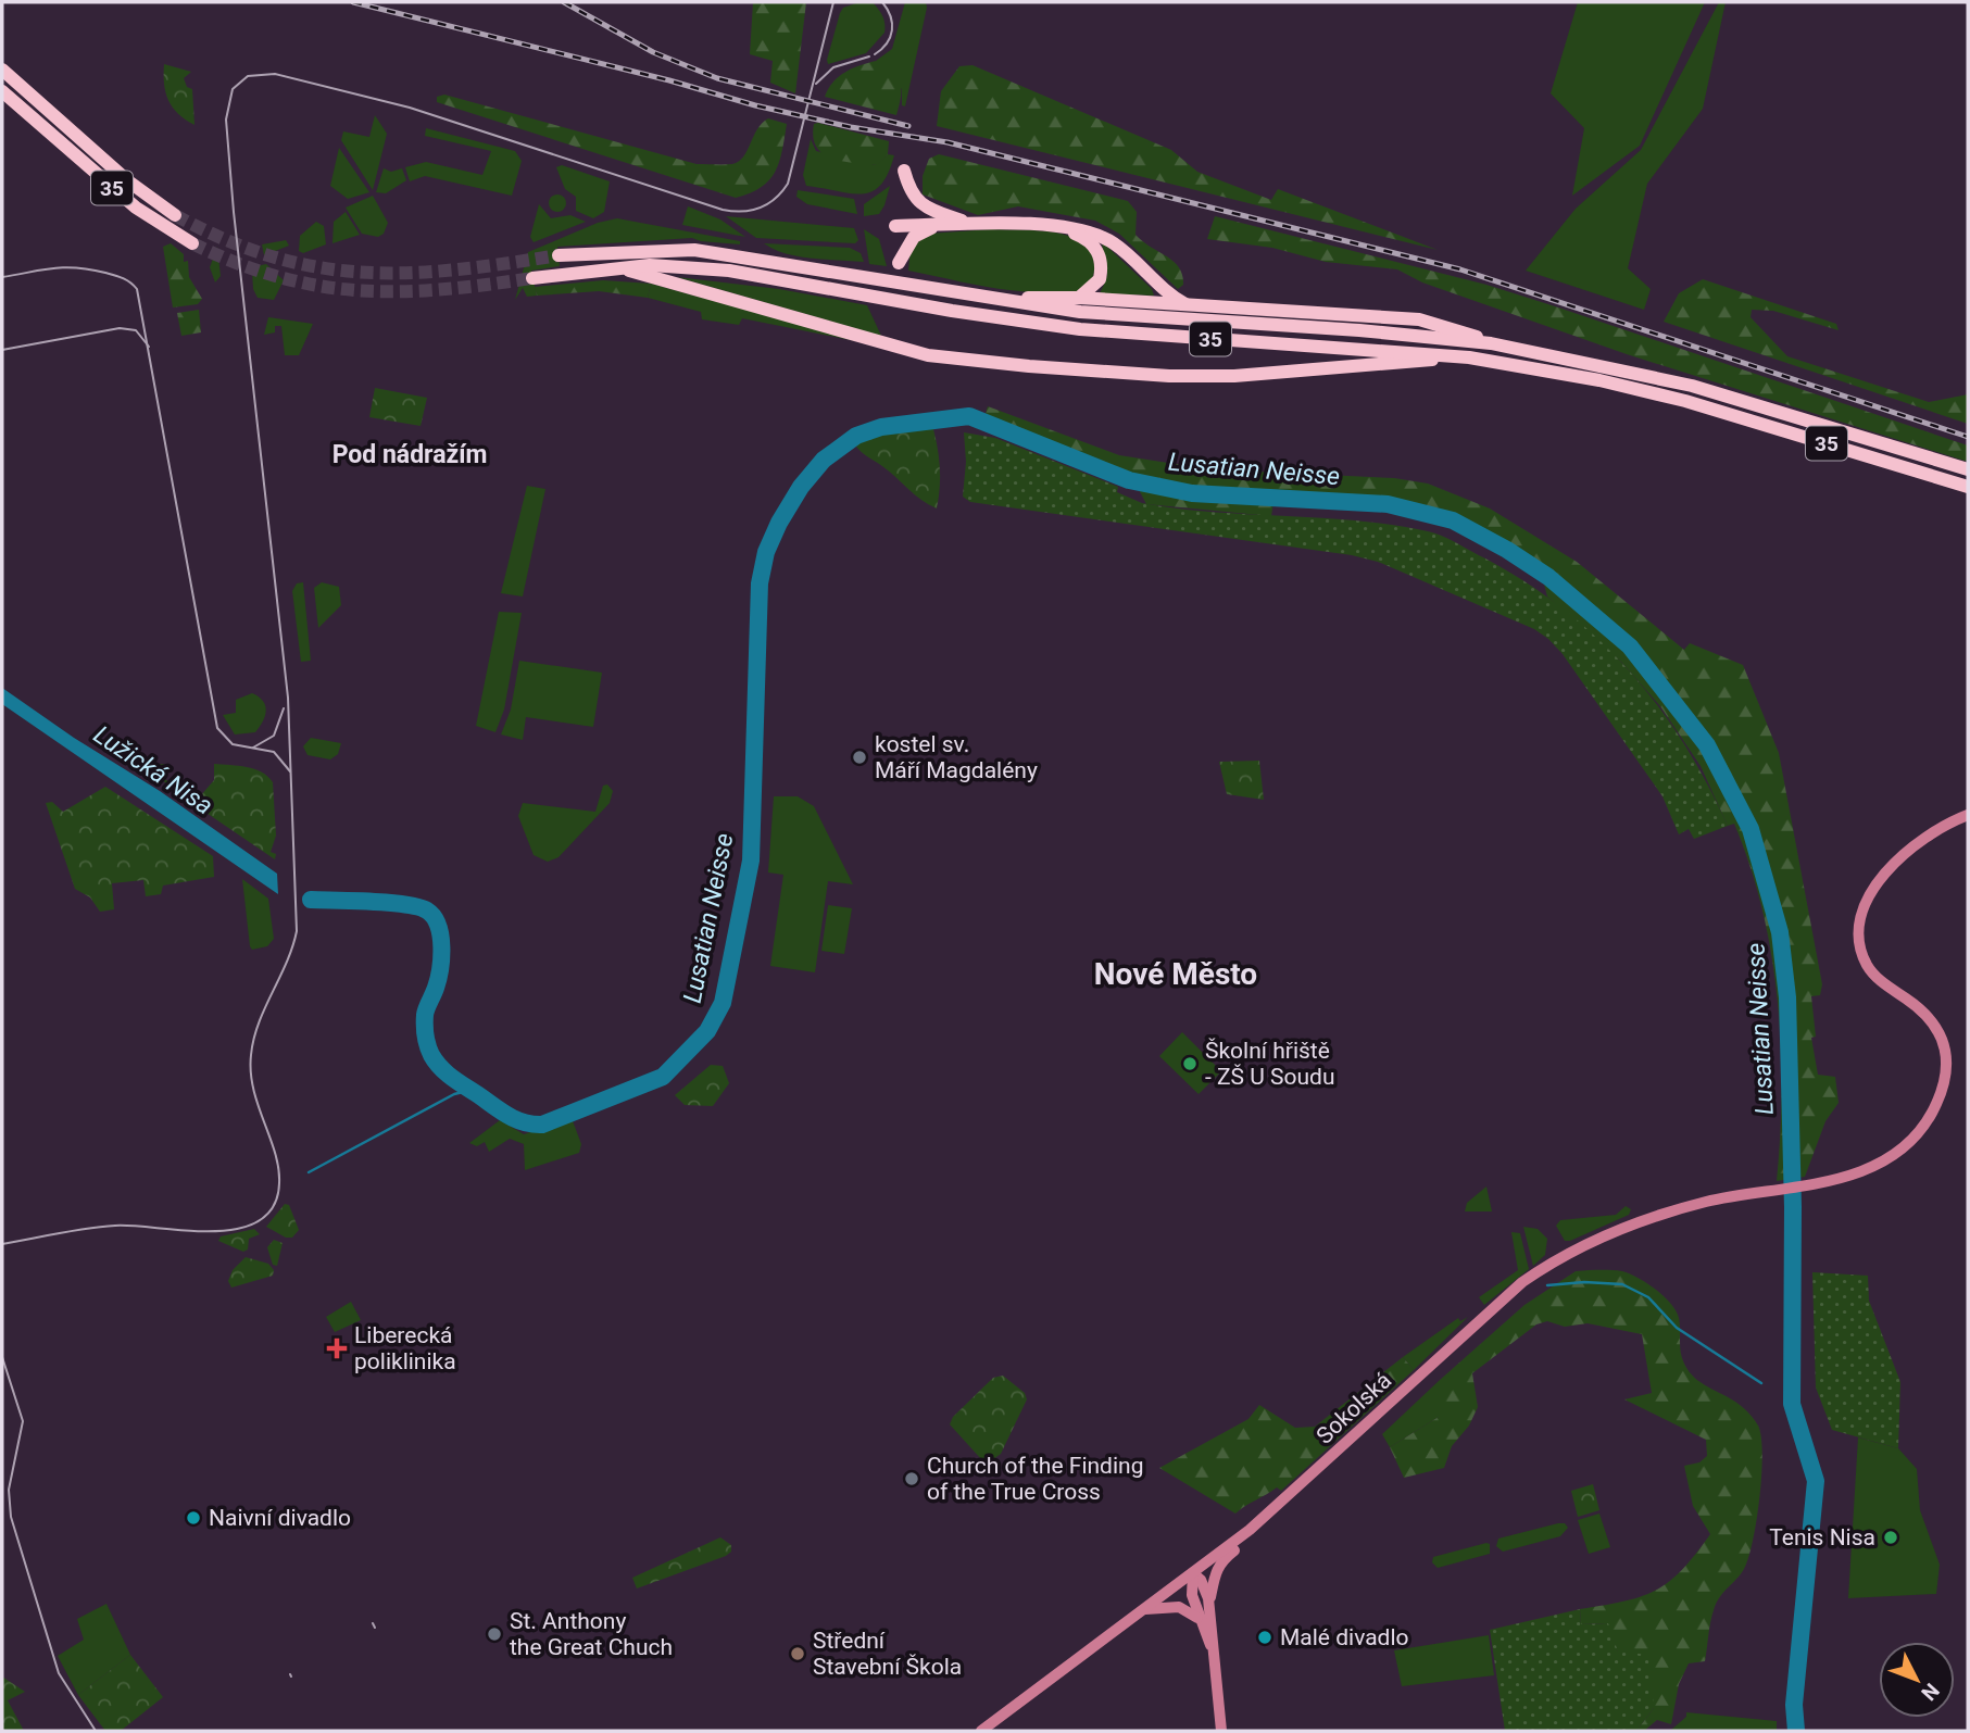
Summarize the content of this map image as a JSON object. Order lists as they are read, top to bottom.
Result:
{
  "streets": {
    "highway": ["35"],
    "main road": ["Sokolská"]
  },
  "districts": ["Pod nádražím", "Nové Město"],
  "water": ["Lusatian Neisse", "Lužická Nisa"],
  "places": {
    "other": [
      "kostel sv. Máří Magdalény",
      "Školní hřiště - ZŠ U Soudu",
      "Church of the Finding of the True Cross",
      "Naivní divadlo",
      "Tenis Nisa",
      "St. Anthony the Great Chuch",
      "Malé divadlo",
      "Střední Stavební Škola"
    ],
    "health": ["Liberecká poliklinika"]
  },
  "north": "bottom right"
}
